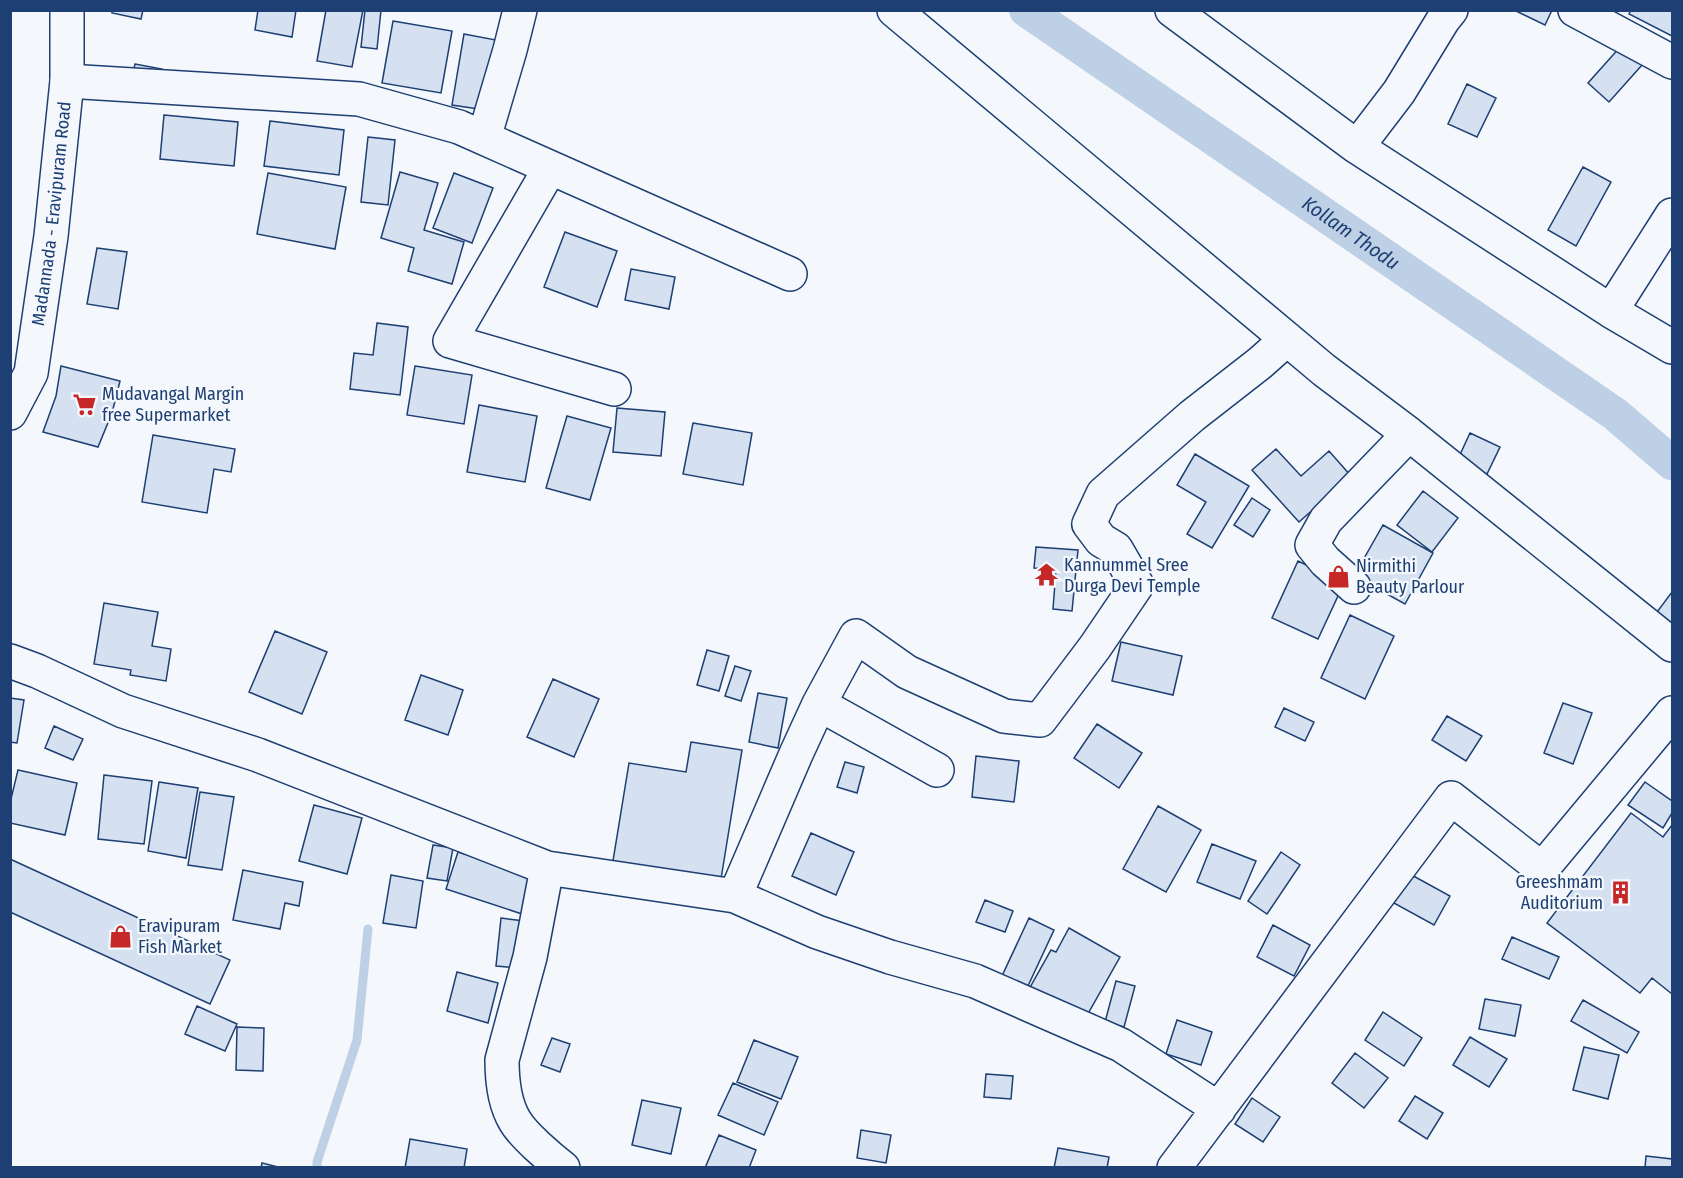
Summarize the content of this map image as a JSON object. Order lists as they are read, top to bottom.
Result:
{
  "streets": {
    "street": ["Madannada - Eravipuram Road"]
  },
  "water": ["Kollam Thodu"],
  "places": {
    "supermarket": ["Mudavangal Margin free Supermarket"],
    "temple": ["Kannummel Sree Durga Devi Temple"],
    "shop": ["Nirmithi Beauty Parlour", "Eravipuram Fish Market"],
    "building": ["Greeshmam Auditorium"]
  }
}
